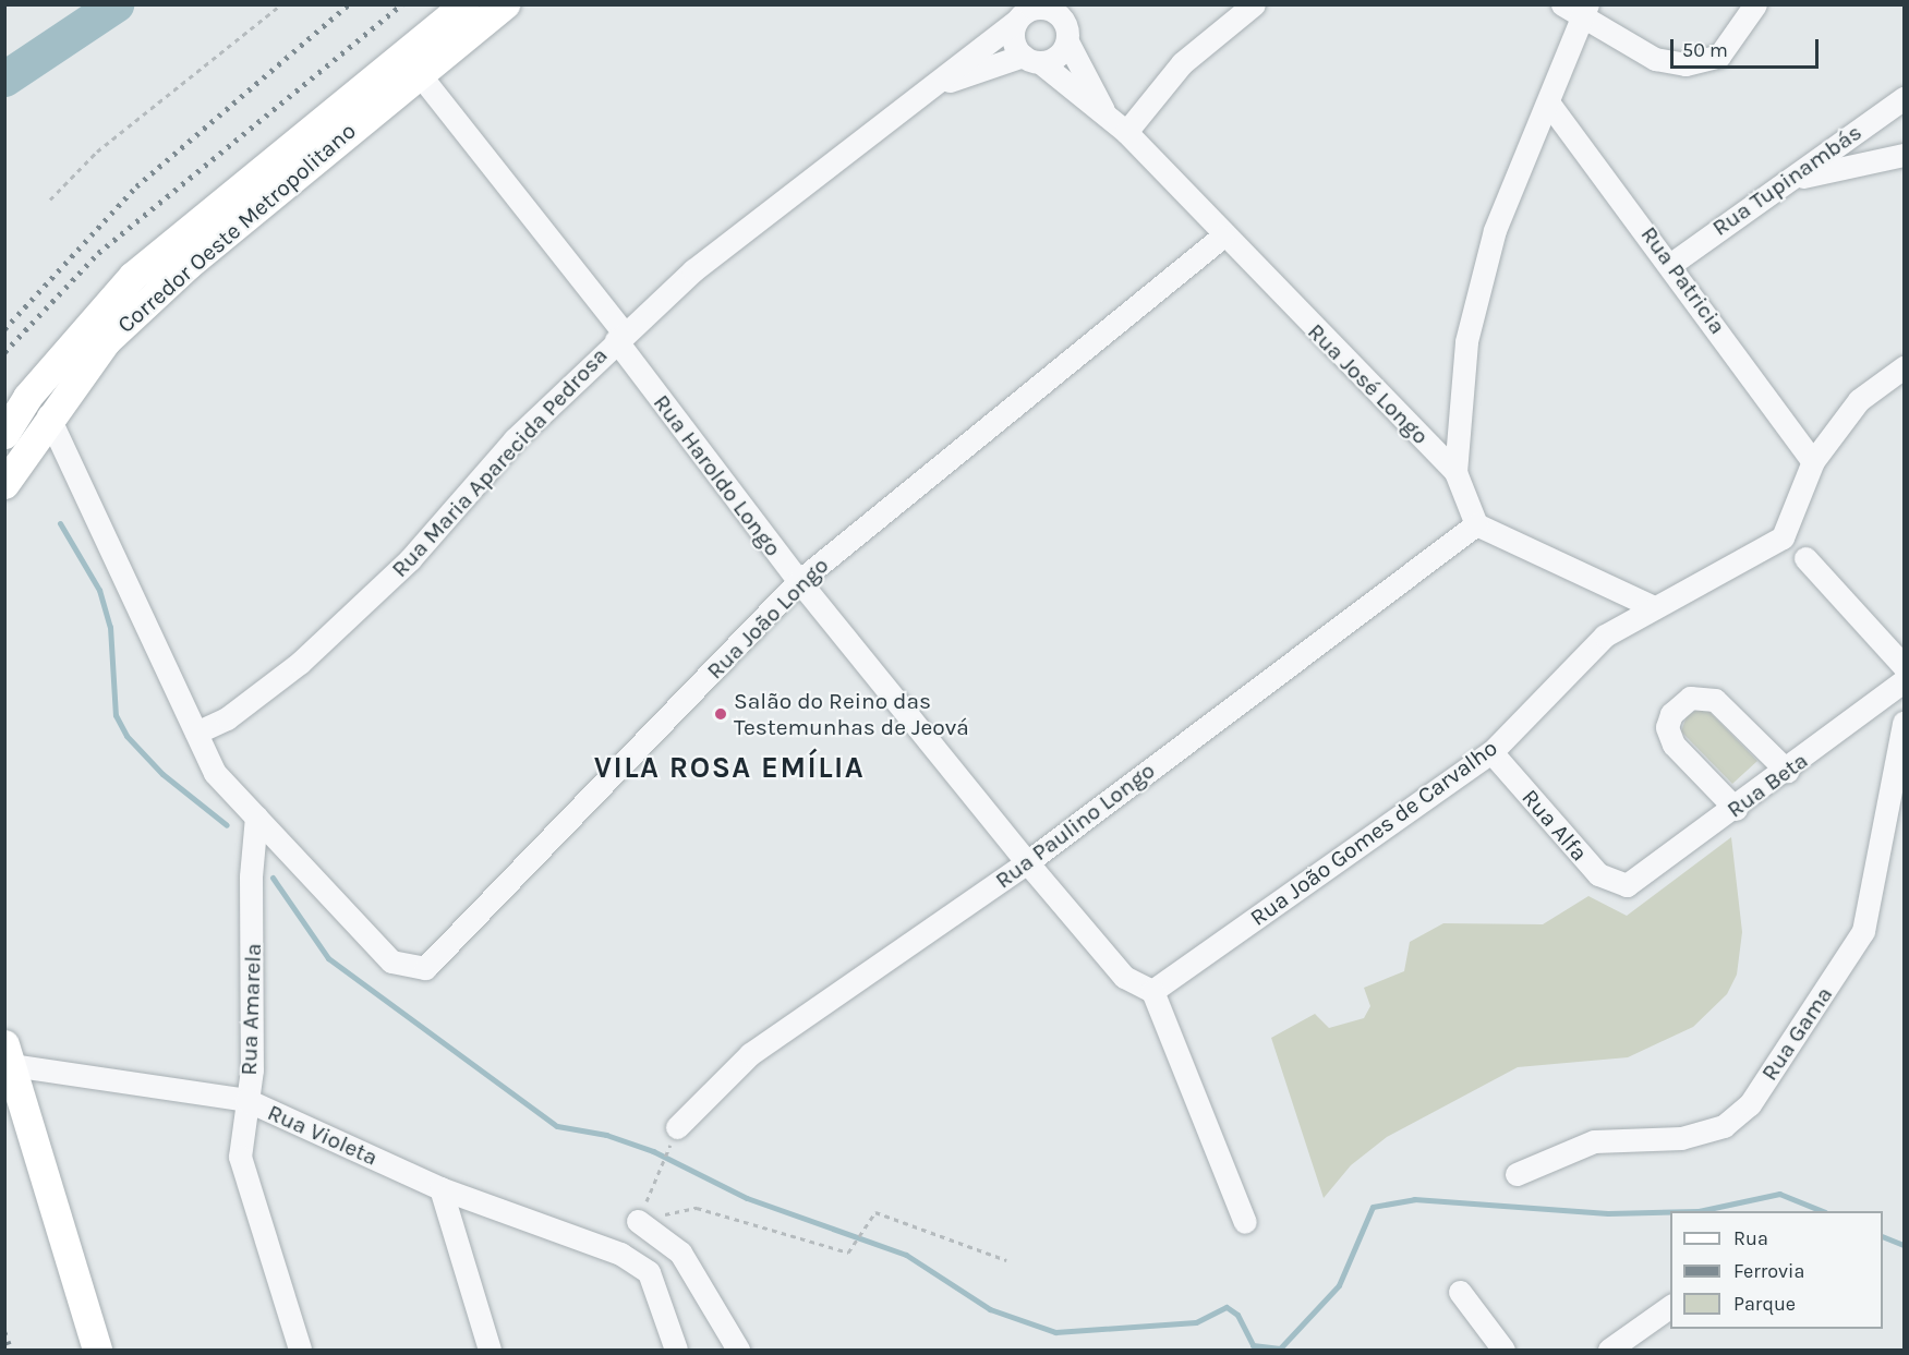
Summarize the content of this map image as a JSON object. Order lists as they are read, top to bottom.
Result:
{
  "streets": {
    "main road": ["Corredor Oeste Metropolitano"],
    "street": [
      "Rua Tupinambás",
      "Rua Patricia",
      "Rua José Longo",
      "Rua Maria Aparecida Pedrosa",
      "Rua Haroldo Longo",
      "Rua João Longo",
      "Rua Beta",
      "Rua Paulino Longo",
      "Rua Alfa",
      "Rua João Gomes de Carvalho",
      "Rua Amarela",
      "Rua Gama",
      "Rua Violeta"
    ]
  },
  "crossings": [
    ["Rua Tupinambás", "Rua Patricia"],
    ["Corredor Oeste Metropolitano", "Rua Haroldo Longo"],
    ["Rua Patricia", "Rua João Gomes de Carvalho"],
    ["Rua José Longo", "Rua Maria Aparecida Pedrosa"],
    ["Rua José Longo", "Rua João Longo"],
    ["Rua José Longo", "Rua Paulino Longo"],
    ["Rua Maria Aparecida Pedrosa", "Rua Haroldo Longo"],
    ["Rua Haroldo Longo", "Rua João Longo"],
    ["Rua Haroldo Longo", "Rua Paulino Longo"],
    ["Rua Haroldo Longo", "Rua João Gomes de Carvalho"],
    ["Rua João Longo", "Rua Amarela"],
    ["Rua Beta", "Rua Alfa"],
    ["Rua Alfa", "Rua João Gomes de Carvalho"],
    ["Rua Amarela", "Rua Violeta"]
  ],
  "districts": ["VILA ROSA EMÍLIA"],
  "places": ["Salão do Reino das Testemunhas de Jeová"],
  "legend": ["Rua", "Ferrovia", "Parque"],
  "scale_bar": "50 m"
}
